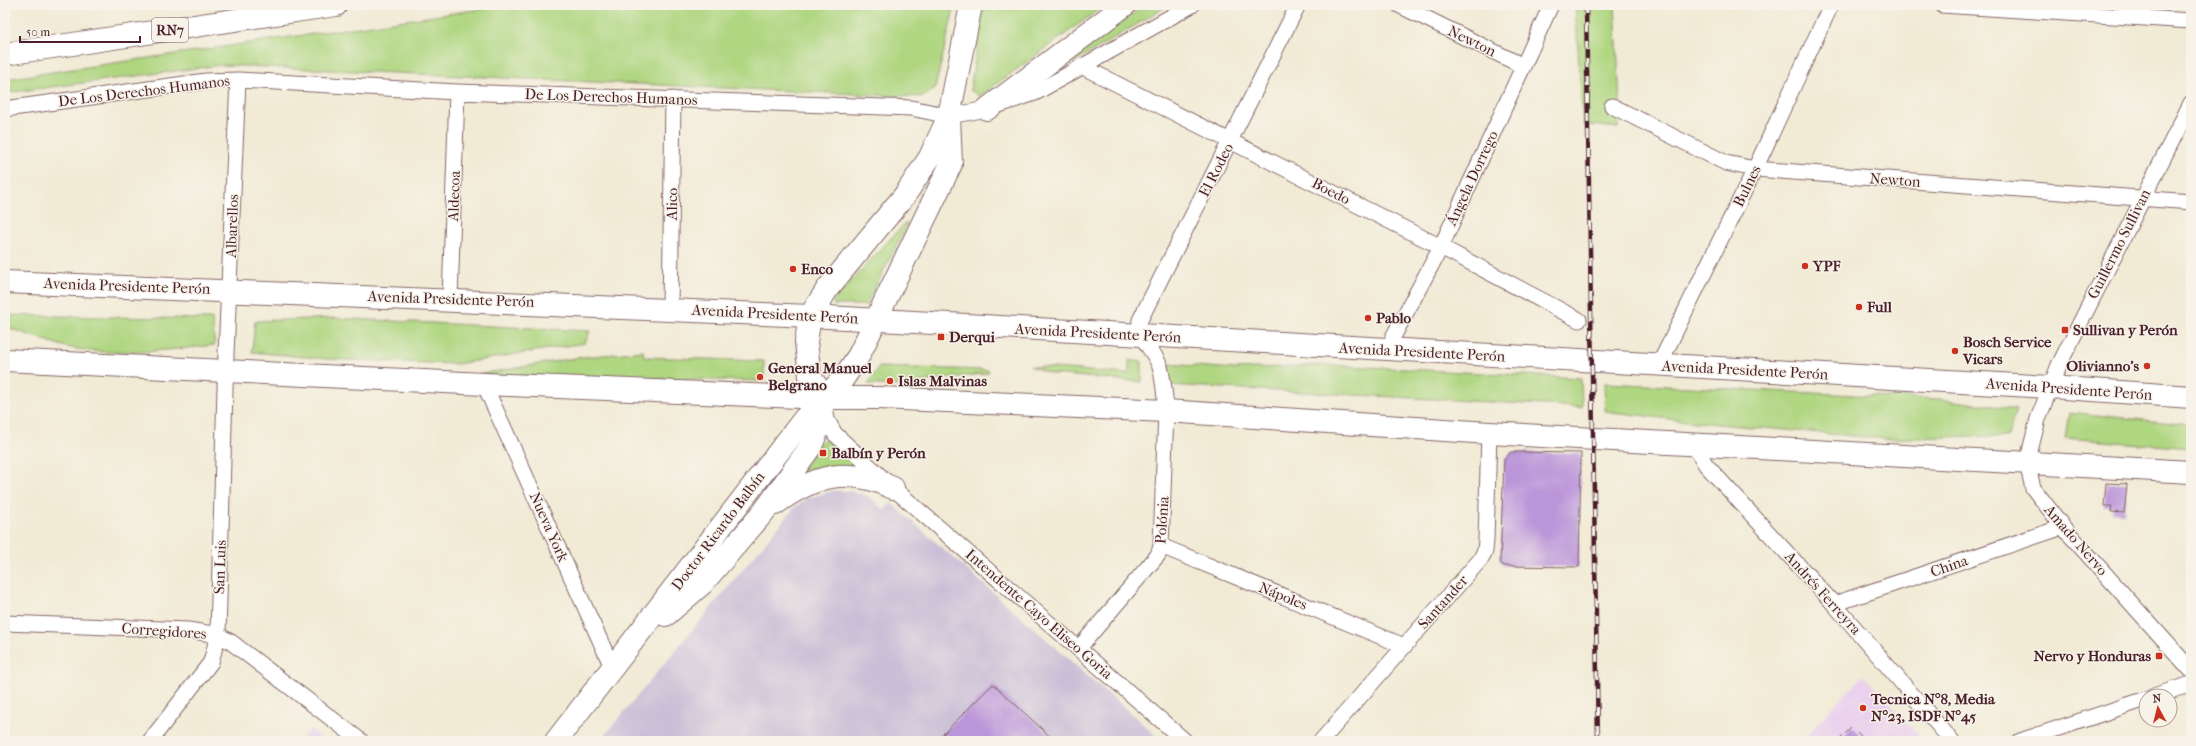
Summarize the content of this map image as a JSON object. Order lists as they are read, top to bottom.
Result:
{
  "streets": {
    "main road": ["RN7", "Avenida Presidente Perón", "Doctor Ricardo Balbín"],
    "street": [
      "Newton",
      "De Los Derechos Humanos",
      "El Rodeo",
      "Ángela Dorrego",
      "Bulnes",
      "Boedo",
      "Aldecoa",
      "Alico",
      "Albarellos",
      "Guillermo Sullivan",
      "Polónia",
      "Nueva York",
      "Amado Nervo",
      "China",
      "San Luis",
      "Andrés Ferreyra",
      "Nápoles",
      "Santander",
      "Intendente Cayo Eliseo Goria",
      "Corregidores"
    ]
  },
  "crossings": [
    ["Newton", "Ángela Dorrego"],
    ["Newton", "Bulnes"],
    ["Newton", "Guillermo Sullivan"],
    ["De Los Derechos Humanos", "Boedo"],
    ["De Los Derechos Humanos", "Aldecoa"],
    ["De Los Derechos Humanos", "Alico"],
    ["De Los Derechos Humanos", "Albarellos"],
    ["De Los Derechos Humanos", "Doctor Ricardo Balbín"],
    ["El Rodeo", "Boedo"],
    ["El Rodeo", "Avenida Presidente Perón"],
    ["El Rodeo", "Polónia"],
    ["Ángela Dorrego", "Boedo"],
    ["Ángela Dorrego", "Avenida Presidente Perón"],
    ["Bulnes", "Avenida Presidente Perón"],
    ["Aldecoa", "Avenida Presidente Perón"],
    ["Alico", "Avenida Presidente Perón"],
    ["Albarellos", "Avenida Presidente Perón"],
    ["Albarellos", "San Luis"],
    ["Guillermo Sullivan", "Avenida Presidente Perón"],
    ["Guillermo Sullivan", "Amado Nervo"],
    ["Avenida Presidente Perón", "Polónia"],
    ["Avenida Presidente Perón", "Doctor Ricardo Balbín"],
    ["Avenida Presidente Perón", "Amado Nervo"],
    ["Polónia", "Nápoles"],
    ["Polónia", "Intendente Cayo Eliseo Goria"],
    ["Nueva York", "Doctor Ricardo Balbín"],
    ["Doctor Ricardo Balbín", "Intendente Cayo Eliseo Goria"],
    ["Amado Nervo", "China"],
    ["China", "Andrés Ferreyra"],
    ["San Luis", "Corregidores"],
    ["Nápoles", "Santander"]
  ],
  "places": {
    "other": [
      "YPF",
      "Enco",
      "Full",
      "Pablo",
      "Bosch Service Vicars",
      "Olivianno's",
      "General Manuel Belgrano",
      "Islas Malvinas",
      "Tecnica N°8, Media N°23, ISDF N°45"
    ],
    "transit": [
      "Sullivan y Perón",
      "Derqui",
      "Balbín y Perón",
      "Nervo y Honduras"
    ]
  },
  "scale_bar": "50 m",
  "north": "top"
}
